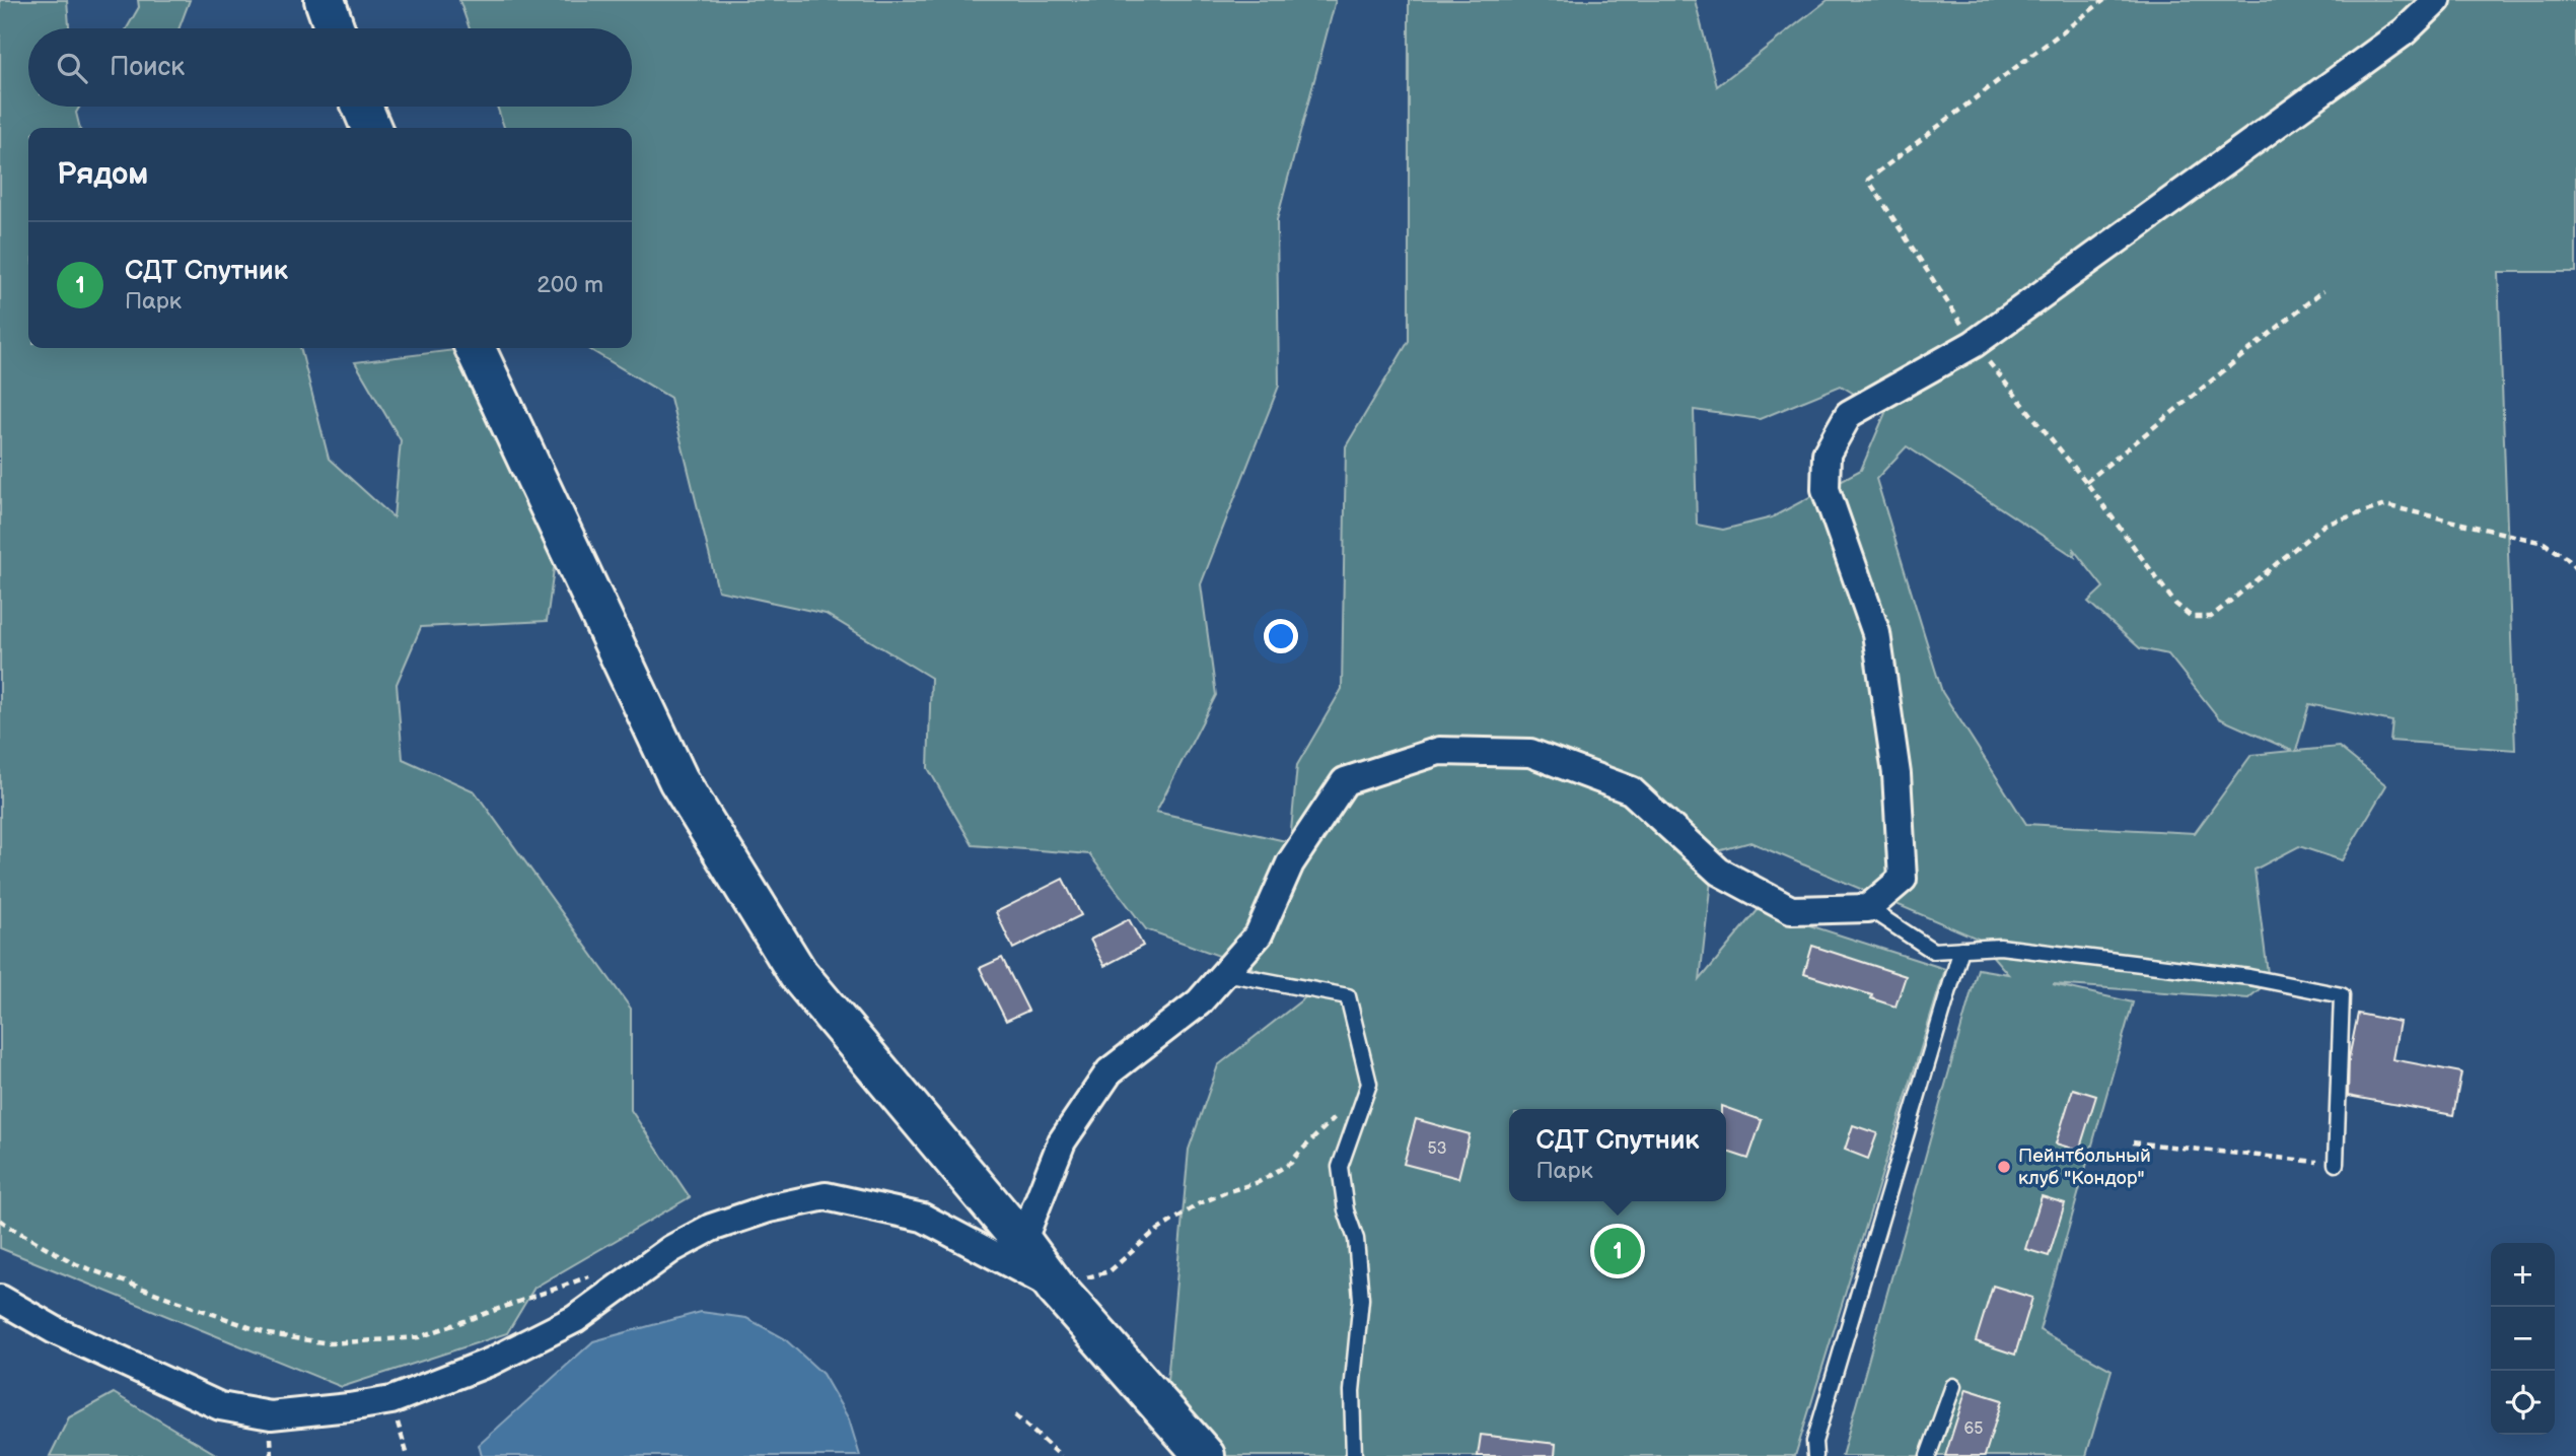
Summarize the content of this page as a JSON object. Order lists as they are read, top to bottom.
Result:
{
  "places": ["Пейнтбольный клуб \"Кондор\""],
  "house_numbers": ["53", "65"],
  "page": {
    "search": "Поиск",
    "heading": "Рядом",
    "list": [
      {
        "mark": "1",
        "name": "СДТ Спутник",
        "note": "Парк",
        "value": "200 m"
      }
    ],
    "popup": ["СДТ Спутник", "Парк"],
    "pins": "1",
    "map_buttons": ["+", "−"]
  }
}
